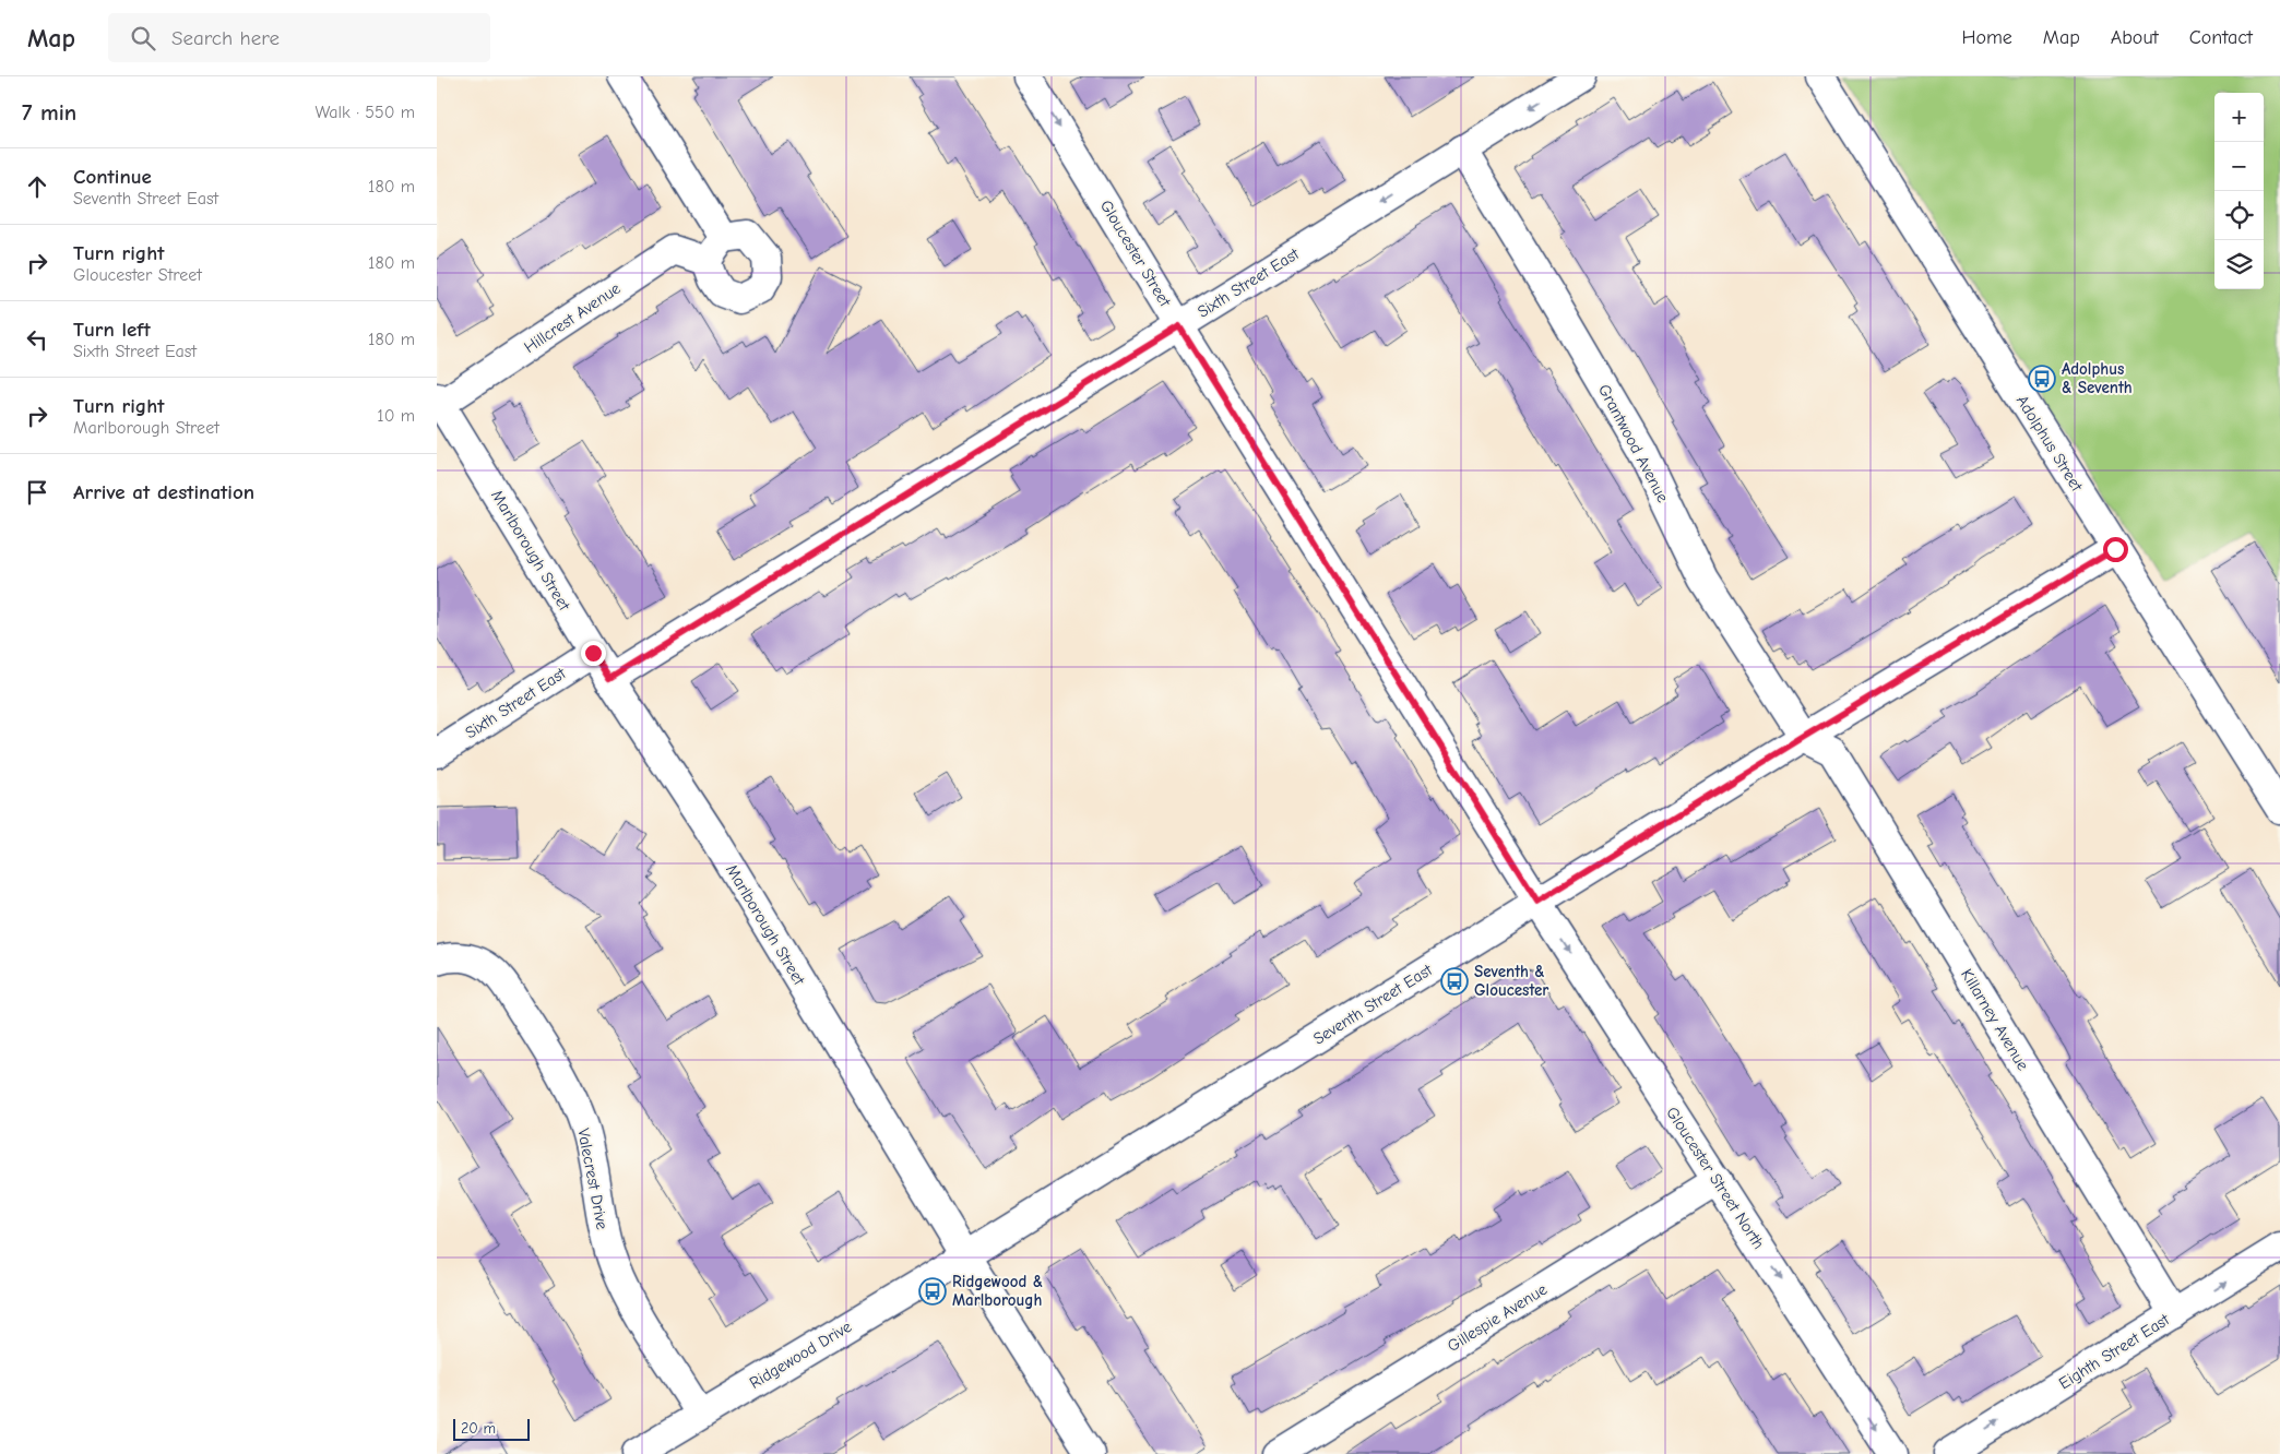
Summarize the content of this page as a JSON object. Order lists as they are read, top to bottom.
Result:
{
  "streets": {
    "street": [
      "Gloucester Street",
      "Sixth Street East",
      "Hillcrest Avenue",
      "Grantwood Avenue",
      "Adolphus Street",
      "Marlborough Street",
      "Seventh Street East",
      "Killarney Avenue",
      "Gloucester Street North",
      "Valecrest Drive",
      "Gillespie Avenue",
      "Eighth Street East",
      "Ridgewood Drive"
    ]
  },
  "crossings": [
    ["Gloucester Street", "Sixth Street East"],
    ["Gloucester Street", "Seventh Street East"],
    ["Gloucester Street", "Gloucester Street North"],
    ["Sixth Street East", "Grantwood Avenue"],
    ["Sixth Street East", "Marlborough Street"],
    ["Hillcrest Avenue", "Marlborough Street"],
    ["Grantwood Avenue", "Seventh Street East"],
    ["Grantwood Avenue", "Killarney Avenue"],
    ["Adolphus Street", "Seventh Street East"],
    ["Marlborough Street", "Seventh Street East"],
    ["Marlborough Street", "Ridgewood Drive"],
    ["Seventh Street East", "Killarney Avenue"],
    ["Seventh Street East", "Gloucester Street North"],
    ["Seventh Street East", "Ridgewood Drive"],
    ["Killarney Avenue", "Eighth Street East"],
    ["Gloucester Street North", "Gillespie Avenue"],
    ["Valecrest Drive", "Ridgewood Drive"]
  ],
  "one_way": ["Sixth Street East", "Gloucester Street North", "Eighth Street East"],
  "places": {
    "bus stop": ["Adolphus & Seventh", "Seventh & Gloucester", "Ridgewood & Marlborough"]
  },
  "scale_bar": "20 m",
  "page": {
    "header": "Map",
    "search": "Search here",
    "nav": [
      "Home",
      "Map",
      "About",
      "Contact"
    ],
    "heading": ["7 min", "Walk · 550 m"],
    "map_buttons": ["+", "−"],
    "list": [
      ["Continue", "Seventh Street East", "180 m"],
      ["Turn right", "Gloucester Street", "180 m"],
      ["Turn left", "Sixth Street East", "180 m"],
      ["Turn right", "Marlborough Street", "10 m"],
      "Arrive at destination"
    ],
    "scale": "20 m"
  }
}
